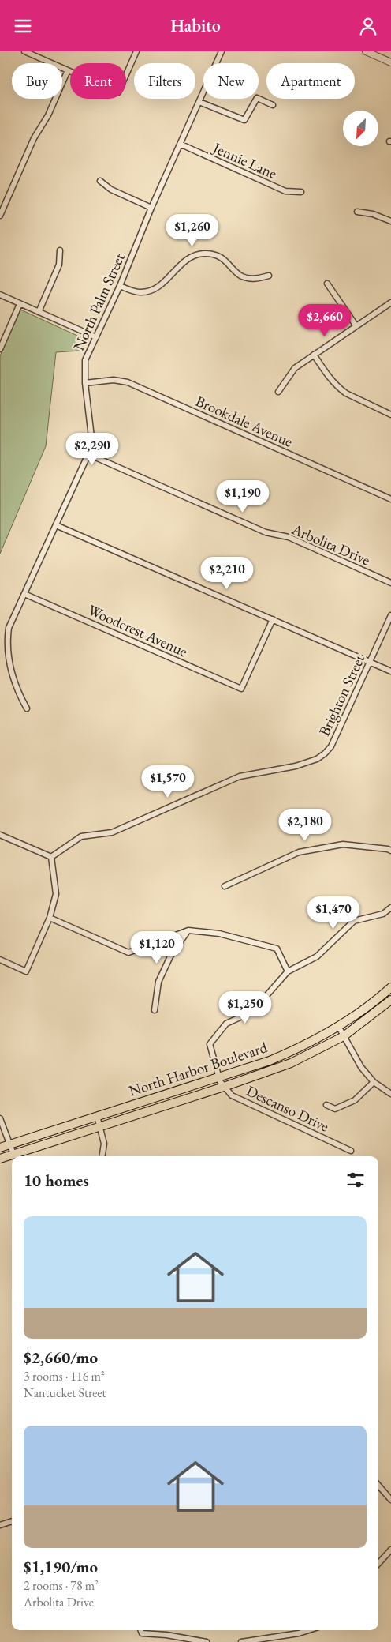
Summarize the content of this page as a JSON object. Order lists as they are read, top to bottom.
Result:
{
  "streets": {
    "main road": ["North Harbor Boulevard"],
    "street": [
      "Jennie Lane",
      "North Palm Street",
      "Brookdale Avenue",
      "Arbolita Drive",
      "Woodcrest Avenue",
      "Brighton Street",
      "Descanso Drive"
    ]
  },
  "crossings": [
    ["Jennie Lane", "North Palm Street"],
    ["North Palm Street", "Brookdale Avenue"],
    ["North Palm Street", "Arbolita Drive"],
    ["North Palm Street", "Woodcrest Avenue"],
    ["North Harbor Boulevard", "Descanso Drive"]
  ],
  "north": "bottom left",
  "page": {
    "header": "Habito",
    "chip": [
      "Buy",
      "Rent",
      "Filters",
      "New",
      "Apartment"
    ],
    "price": [
      "$1,260",
      "$2,660",
      "$2,290",
      "$1,190",
      "$2,210",
      "$1,570",
      "$2,180",
      "$1,470",
      "$1,120",
      "$1,250"
    ],
    "heading": "10 homes",
    "list": [
      {
        "name": "$2,660/mo",
        "note": "3 rooms · 116 m² · Nantucket Street"
      },
      {
        "name": "$1,190/mo",
        "note": "2 rooms · 78 m² · Arbolita Drive"
      }
    ]
  }
}
